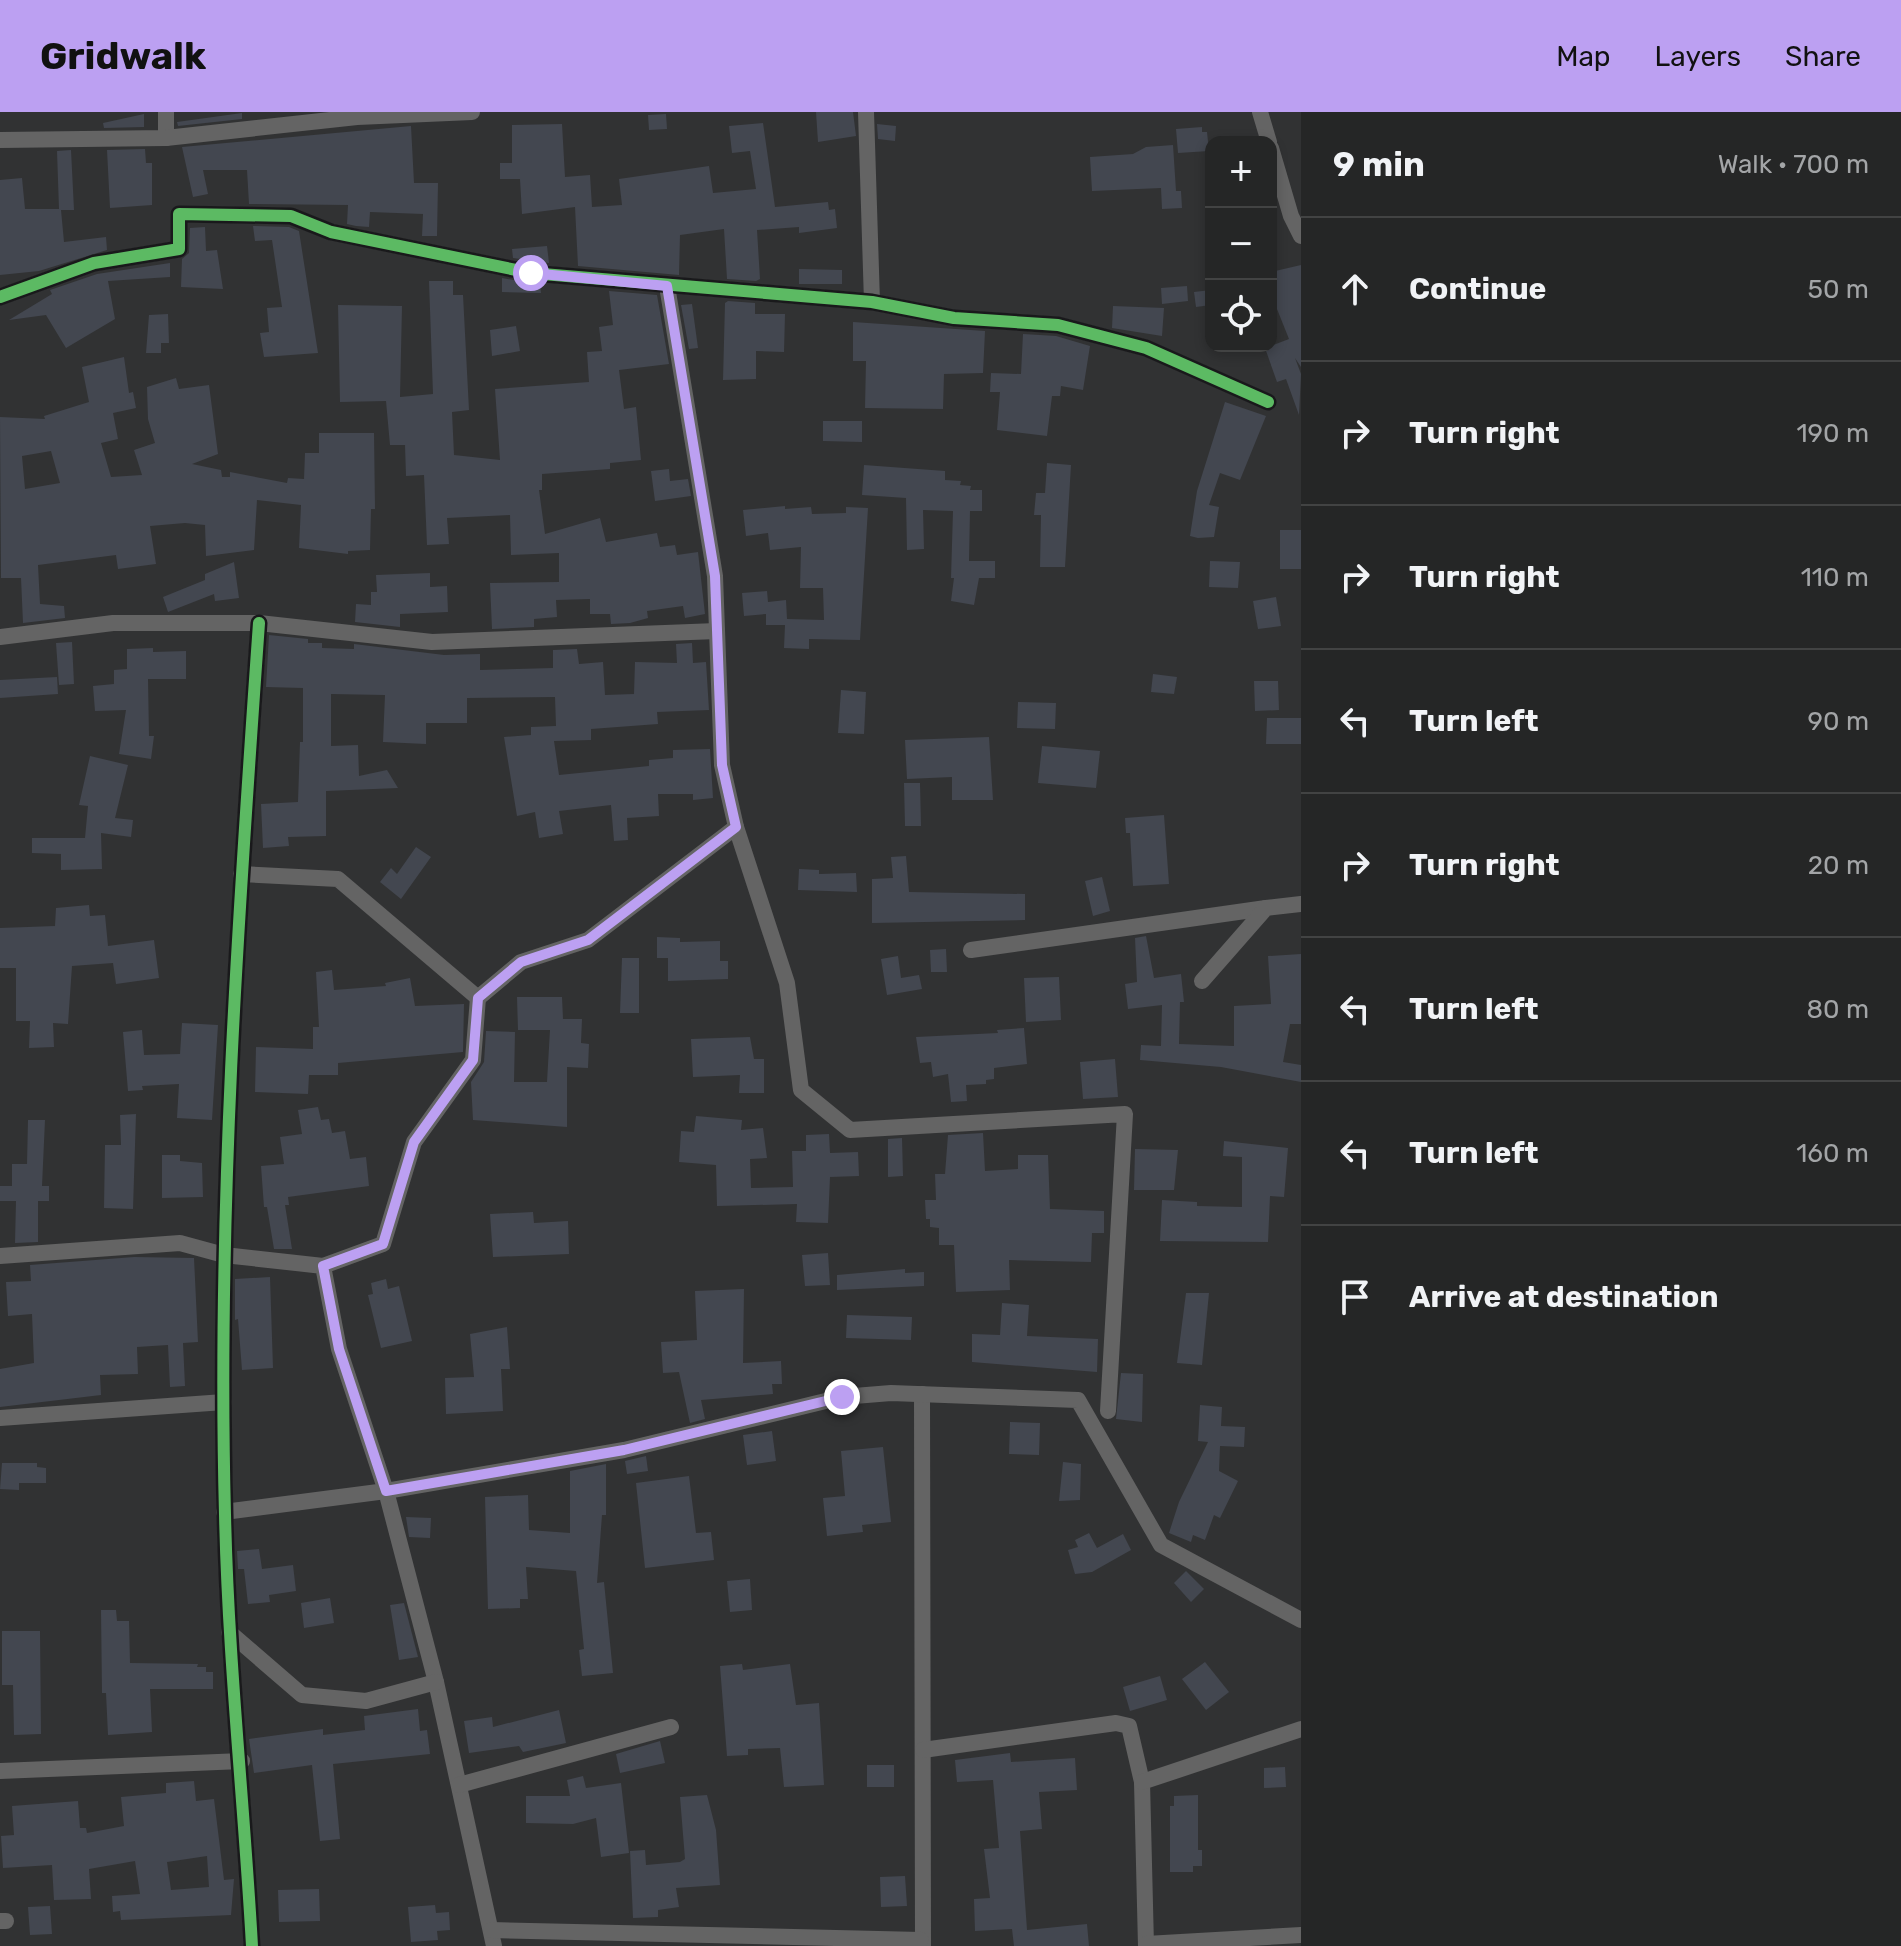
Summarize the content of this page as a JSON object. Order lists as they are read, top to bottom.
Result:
{
  "page": {
    "header": "Gridwalk",
    "nav": ["Map", "Layers", "Share"],
    "heading": ["9 min", "Walk · 700 m"],
    "map_buttons": ["+", "−"],
    "list": [
      ["Continue", "50 m"],
      ["Turn right", "190 m"],
      ["Turn right", "110 m"],
      ["Turn left", "90 m"],
      ["Turn right", "20 m"],
      ["Turn left", "80 m"],
      ["Turn left", "160 m"],
      "Arrive at destination"
    ]
  }
}
